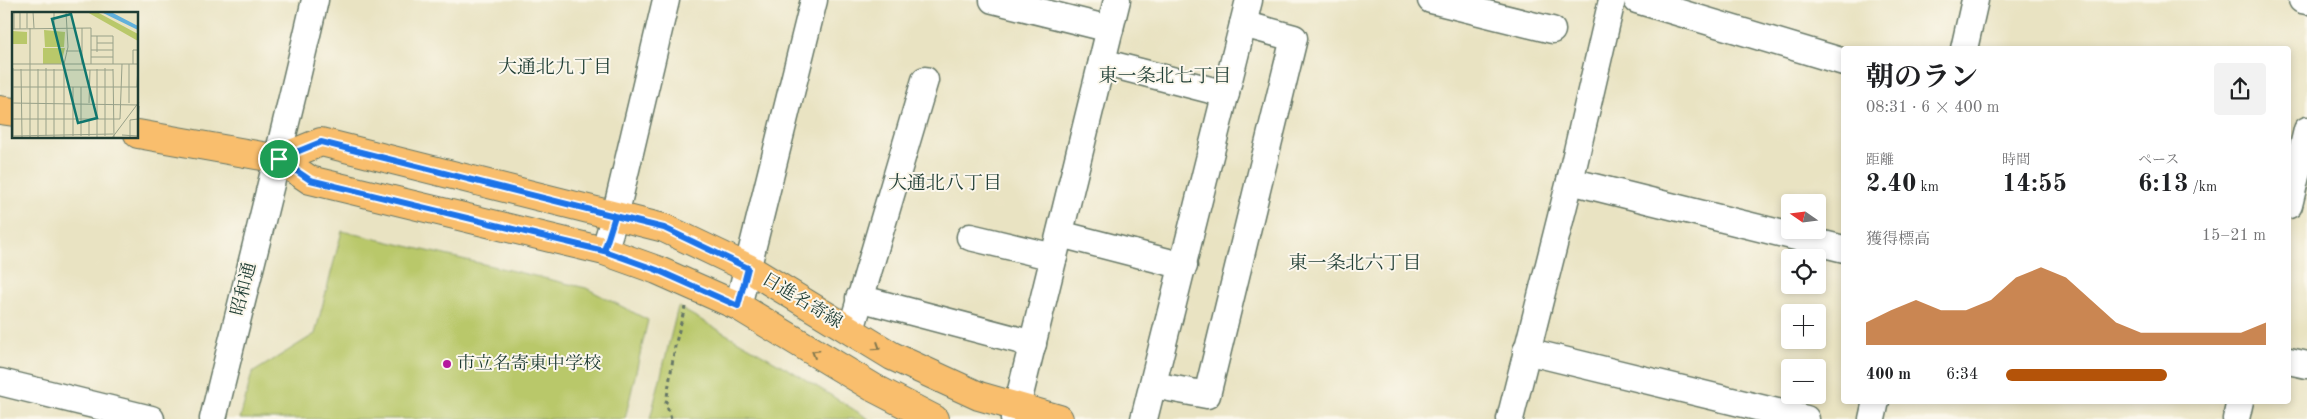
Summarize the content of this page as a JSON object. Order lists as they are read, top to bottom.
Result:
{
  "streets": {
    "main road": ["日進名寄線"],
    "street": ["昭和通"]
  },
  "crossings": [
    ["昭和通", "日進名寄線"]
  ],
  "districts": [
    "大通北九丁目",
    "東一条北七丁目",
    "大通北八丁目",
    "東一条北六丁目"
  ],
  "places": ["市立名寄東中学校"],
  "north": "left",
  "page": {
    "heading": ["朝のラン", "08:31 · 6 × 400 m"],
    "stats": [
      ["距離", "2.40 km"],
      ["時間", "14:55"],
      ["ペース", "6:13 /km"]
    ],
    "map_buttons": ["+", "−"],
    "chart": ["獲得標高", "15–21 m"],
    "list": [
      {
        "name": "400 m",
        "note": "6:34"
      }
    ]
  }
}
